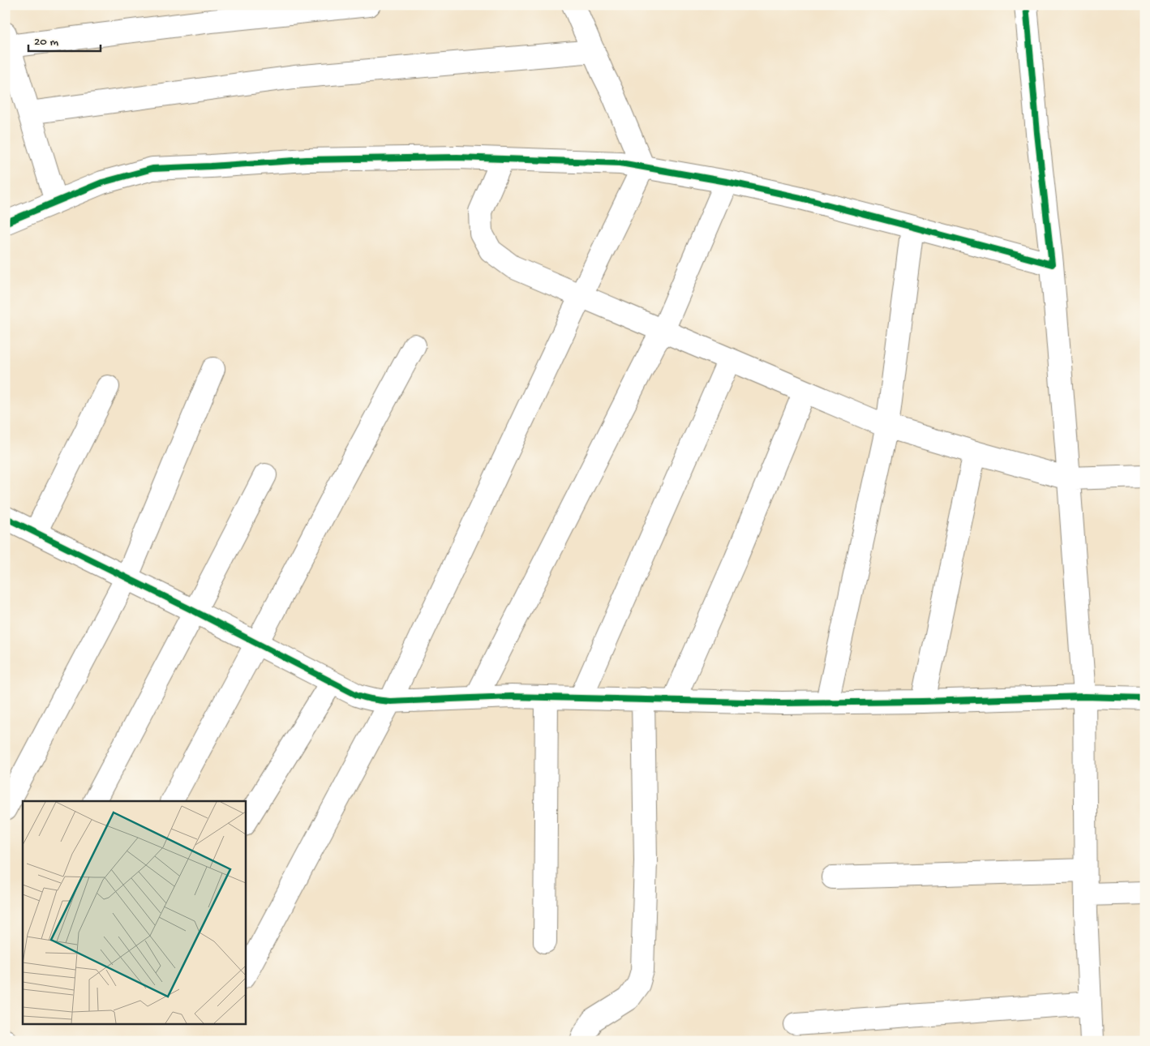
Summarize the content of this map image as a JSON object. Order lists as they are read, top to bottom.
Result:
{
  "scale_bar": "20 m"
}
